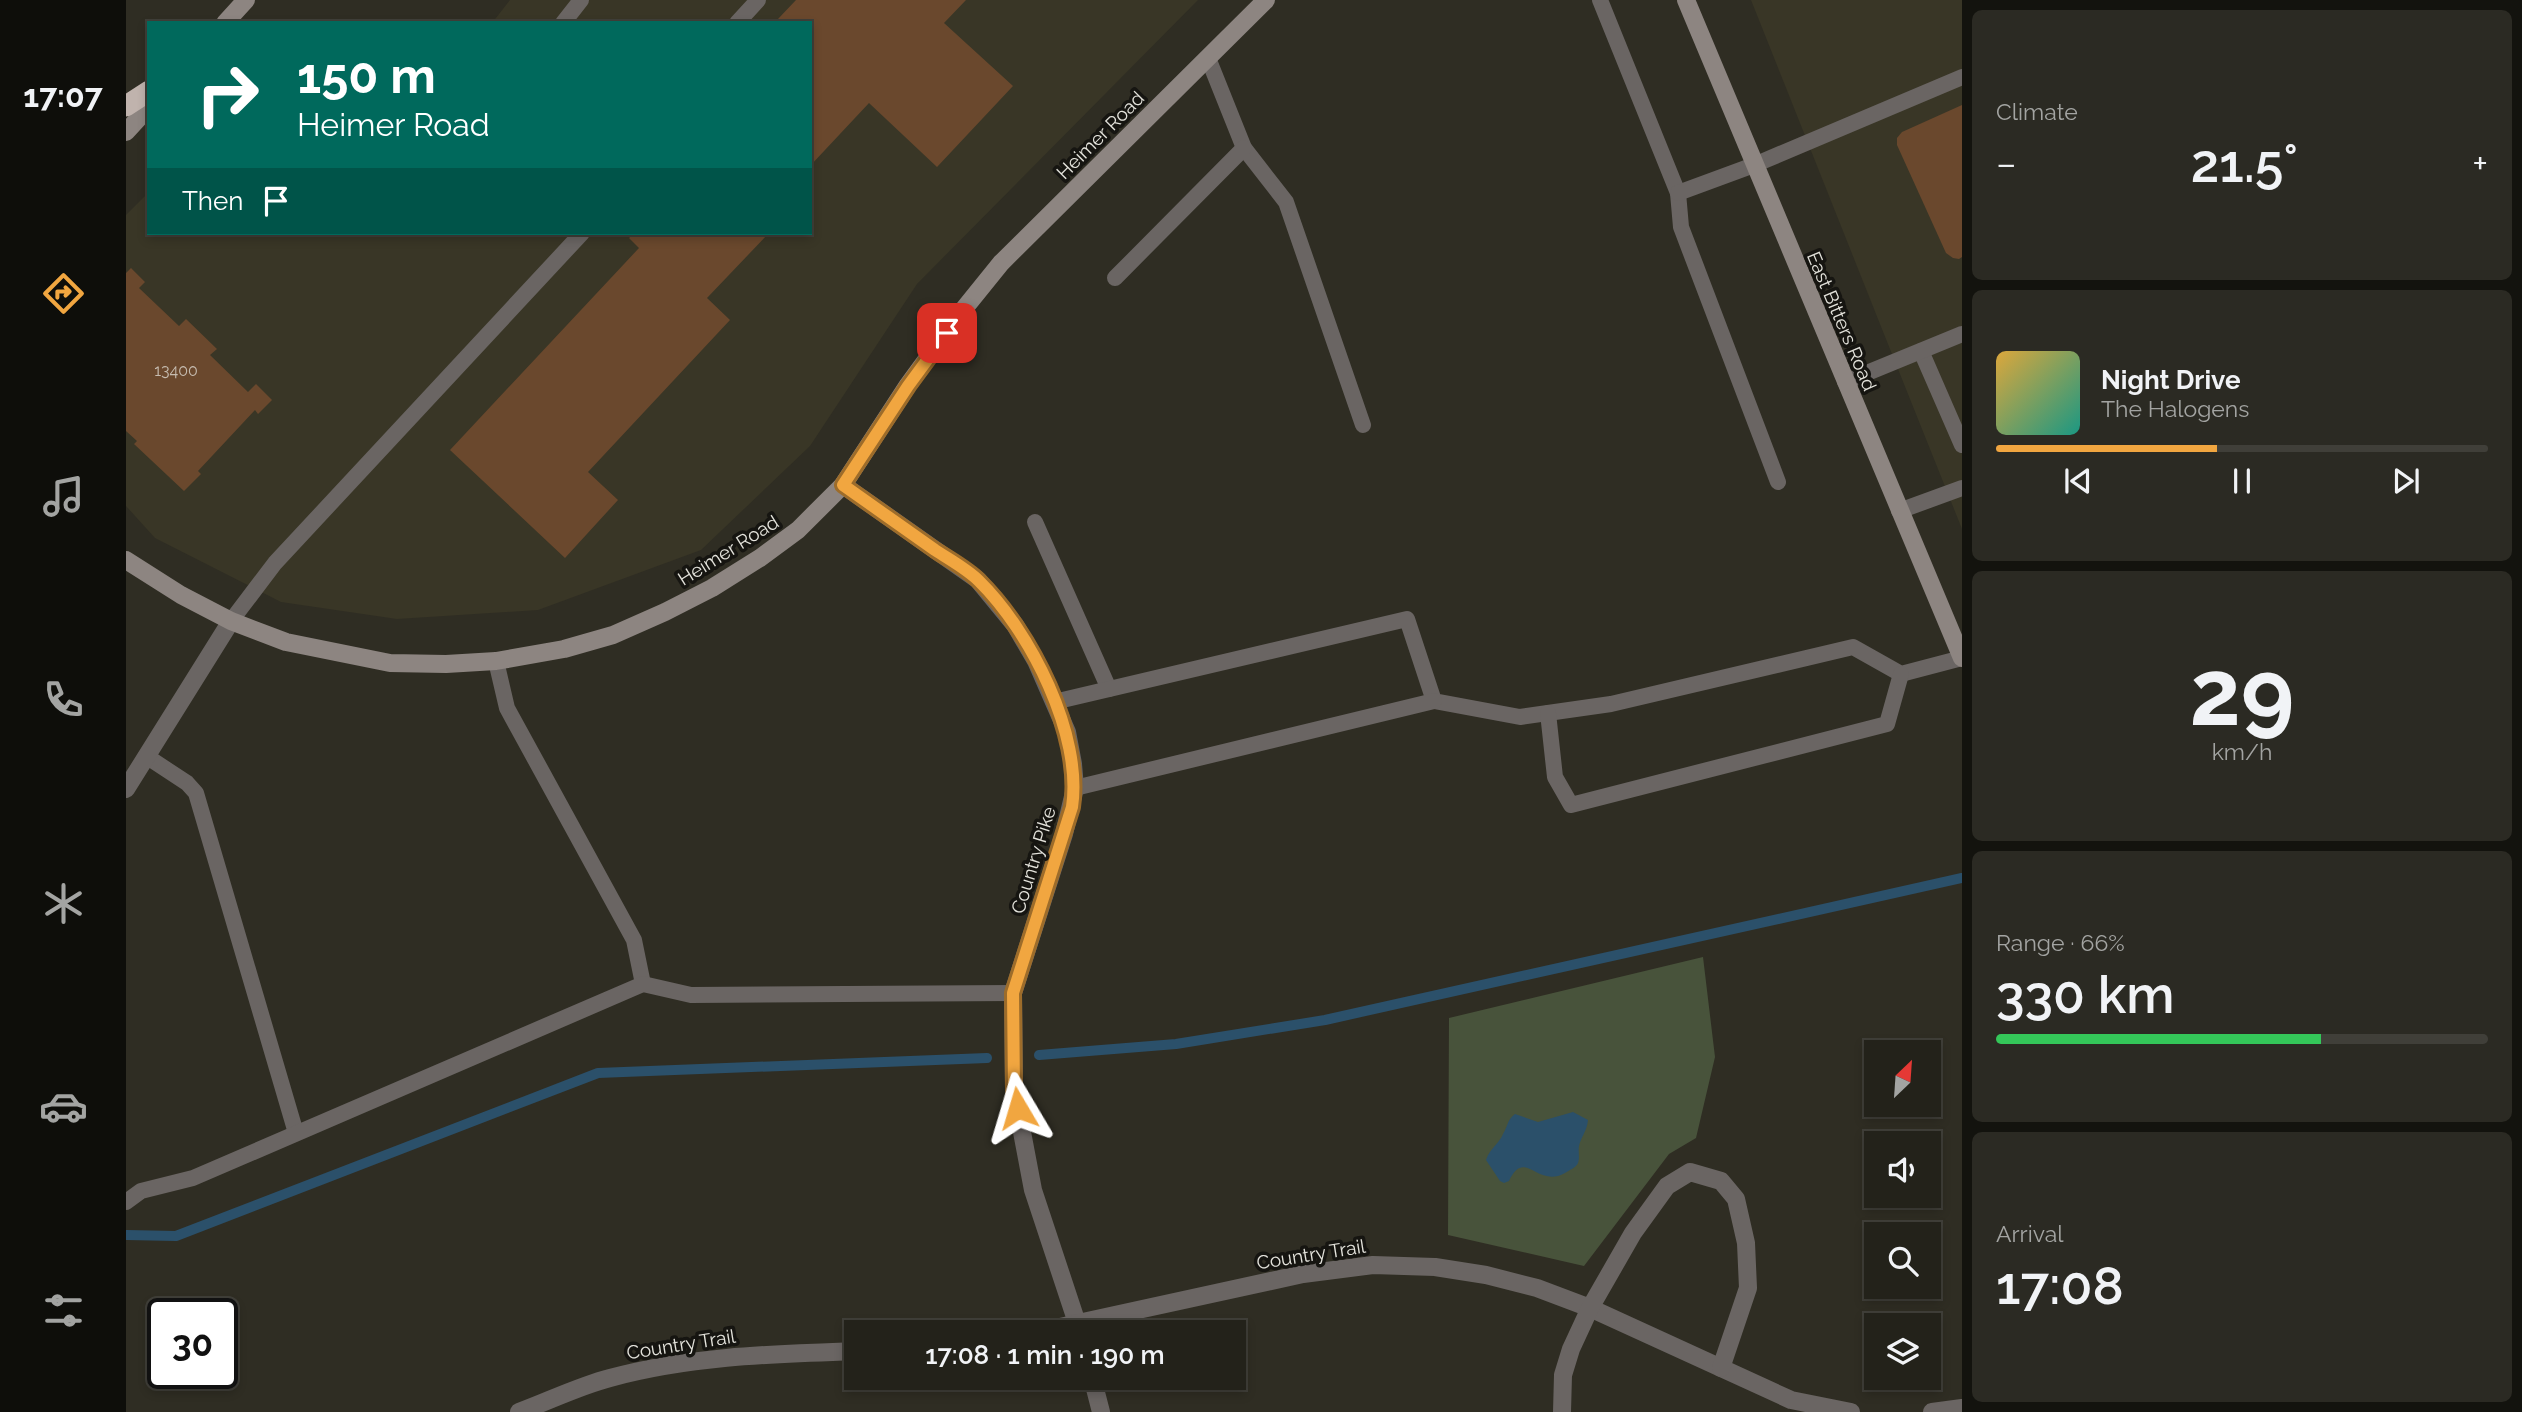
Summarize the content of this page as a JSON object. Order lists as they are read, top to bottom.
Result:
{
  "streets": {
    "street": [
      "Heimer Road",
      "East Bitters Road",
      "Country Pike",
      "Country Trail"
    ]
  },
  "crossings": [
    ["Heimer Road", "Country Pike"]
  ],
  "house_numbers": ["13400"],
  "north": "top right",
  "page": {
    "tabs": "17:07",
    "tile": [
      "Climate",
      ["29", "km/h"],
      ["Range · 66%", "330 km"],
      ["Arrival", "17:08"]
    ],
    "turn": ["150 m", "Heimer Road"],
    "heat": ["−", "21.5°", "+"],
    "then": "Then",
    "song": ["Night Drive", "The Halogens"],
    "limit": "30",
    "trip": "17:08 · 1 min · 190 m"
  }
}
